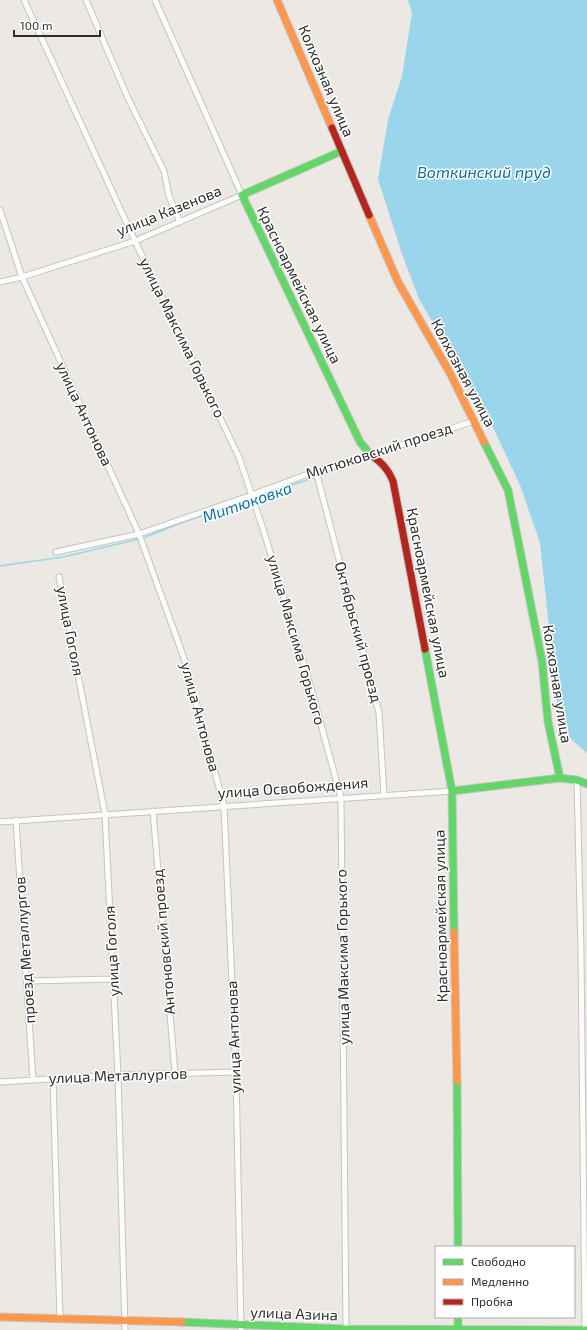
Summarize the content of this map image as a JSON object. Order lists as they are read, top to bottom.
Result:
{
  "streets": {
    "street": [
      "Колхозная улица",
      "улица Казенова",
      "Красноармейская улица",
      "улица Максима Горького",
      "улица Антонова",
      "Митюковский проезд",
      "улица Гоголя",
      "Октябрьский проезд",
      "улица Освобождения",
      "Антоновский проезд",
      "проезд Металлургов",
      "улица Металлургов",
      "улица Азина"
    ]
  },
  "crossings": [
    ["Колхозная улица", "улица Казенова"],
    ["Колхозная улица", "Митюковский проезд"],
    ["Колхозная улица", "улица Освобождения"],
    ["улица Казенова", "Красноармейская улица"],
    ["улица Казенова", "улица Максима Горького"],
    ["улица Казенова", "улица Антонова"],
    ["Красноармейская улица", "Митюковский проезд"],
    ["Красноармейская улица", "улица Освобождения"],
    ["улица Максима Горького", "Митюковский проезд"],
    ["улица Максима Горького", "улица Освобождения"],
    ["улица Максима Горького", "улица Азина"],
    ["улица Антонова", "Митюковский проезд"],
    ["улица Антонова", "улица Освобождения"],
    ["улица Антонова", "улица Металлургов"],
    ["улица Антонова", "улица Азина"],
    ["Митюковский проезд", "Октябрьский проезд"],
    ["улица Гоголя", "улица Освобождения"],
    ["улица Гоголя", "улица Металлургов"],
    ["улица Гоголя", "улица Азина"],
    ["Октябрьский проезд", "улица Освобождения"],
    ["улица Освобождения", "Антоновский проезд"],
    ["улица Освобождения", "проезд Металлургов"],
    ["Антоновский проезд", "улица Металлургов"],
    ["проезд Металлургов", "улица Металлургов"]
  ],
  "water": ["Воткинский пруд", "Митюковка"],
  "legend": ["Свободно", "Медленно", "Пробка"],
  "scale_bar": "100 m"
}
